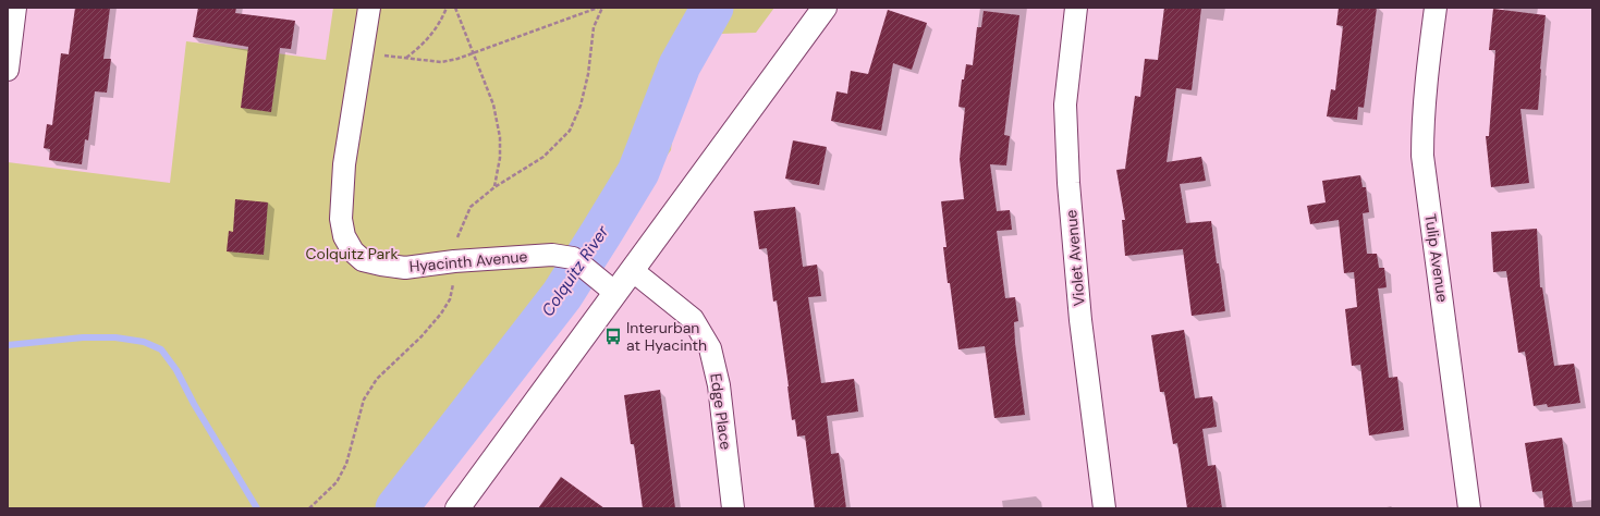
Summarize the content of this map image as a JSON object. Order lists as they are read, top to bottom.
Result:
{
  "streets": {
    "street": [
      "Violet Avenue",
      "Tulip Avenue",
      "Hyacinth Avenue",
      "Edge Place"
    ]
  },
  "water": ["Colquitz River"],
  "parks": ["Colquitz Park"],
  "places": {
    "bus stop": ["Interurban at Hyacinth"]
  }
}
